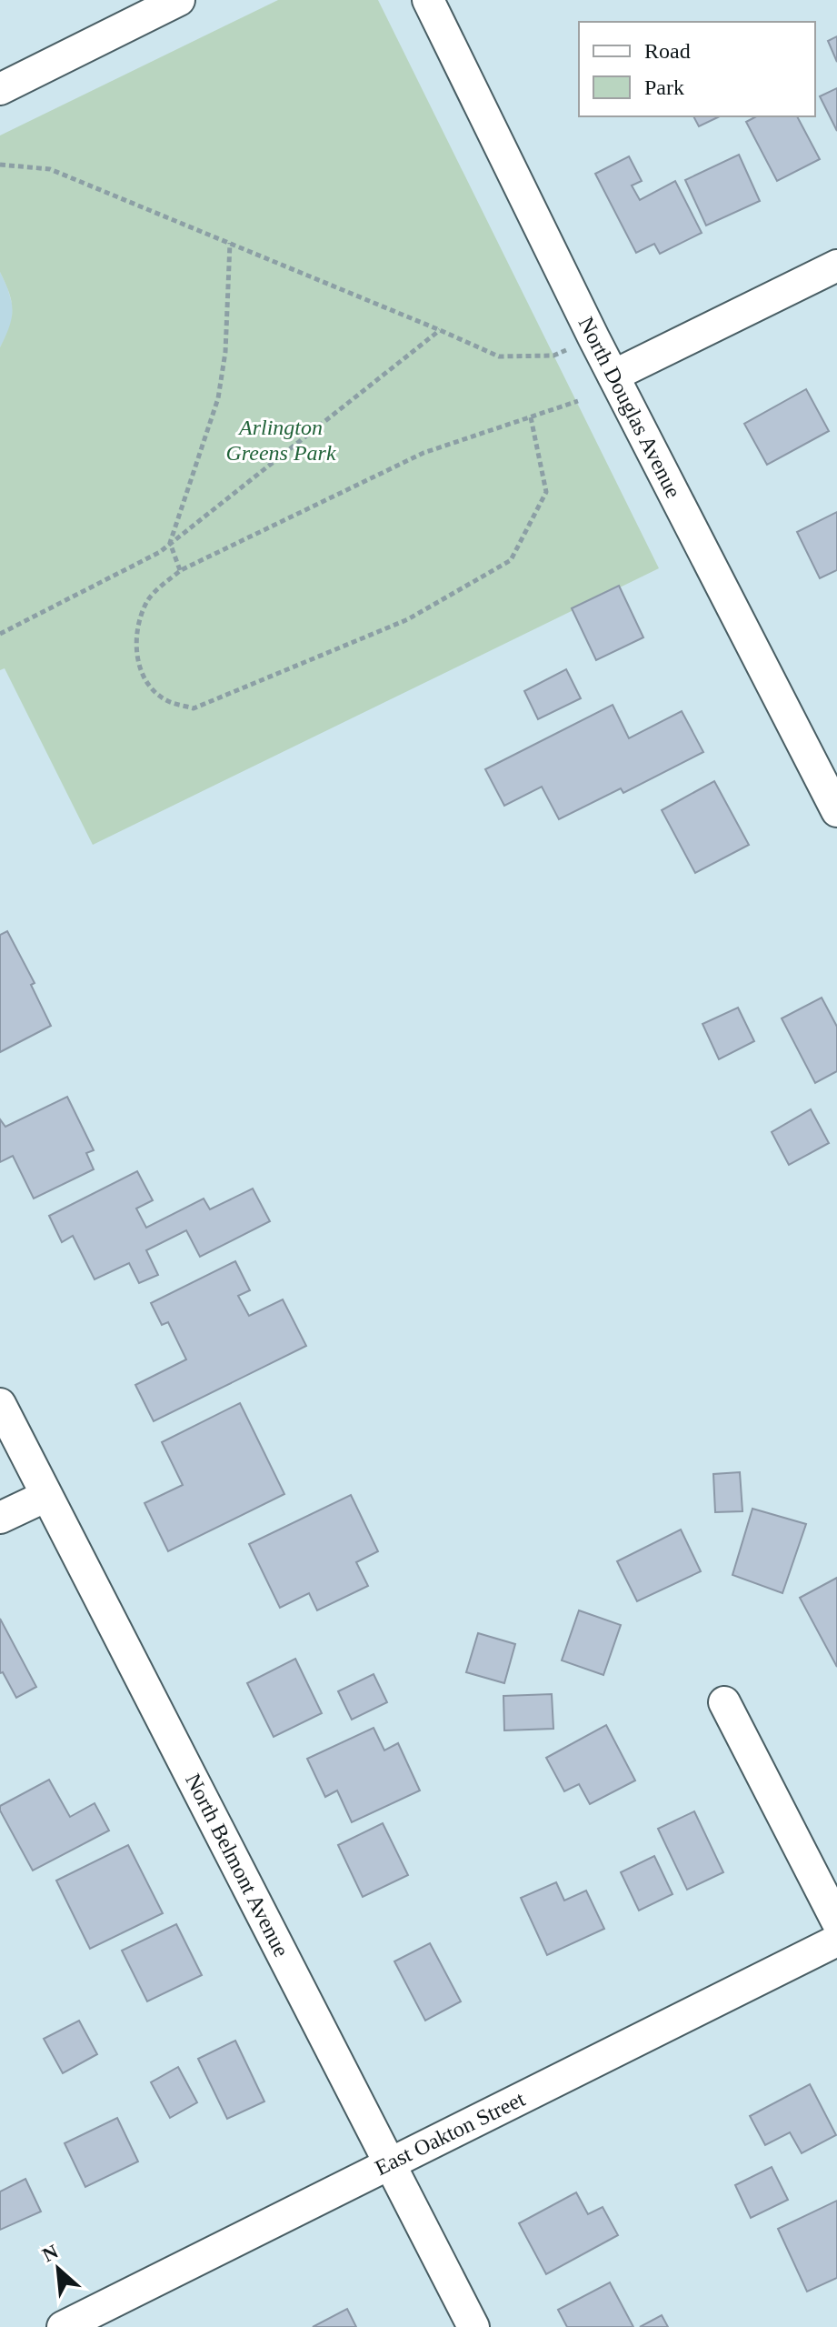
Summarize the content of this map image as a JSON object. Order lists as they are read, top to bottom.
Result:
{
  "streets": {
    "street": ["North Douglas Avenue", "North Belmont Avenue", "East Oakton Street"]
  },
  "crossings": [
    ["North Belmont Avenue", "East Oakton Street"]
  ],
  "parks": ["Arlington Greens Park"],
  "legend": ["Road", "Park"],
  "north": "top left"
}
